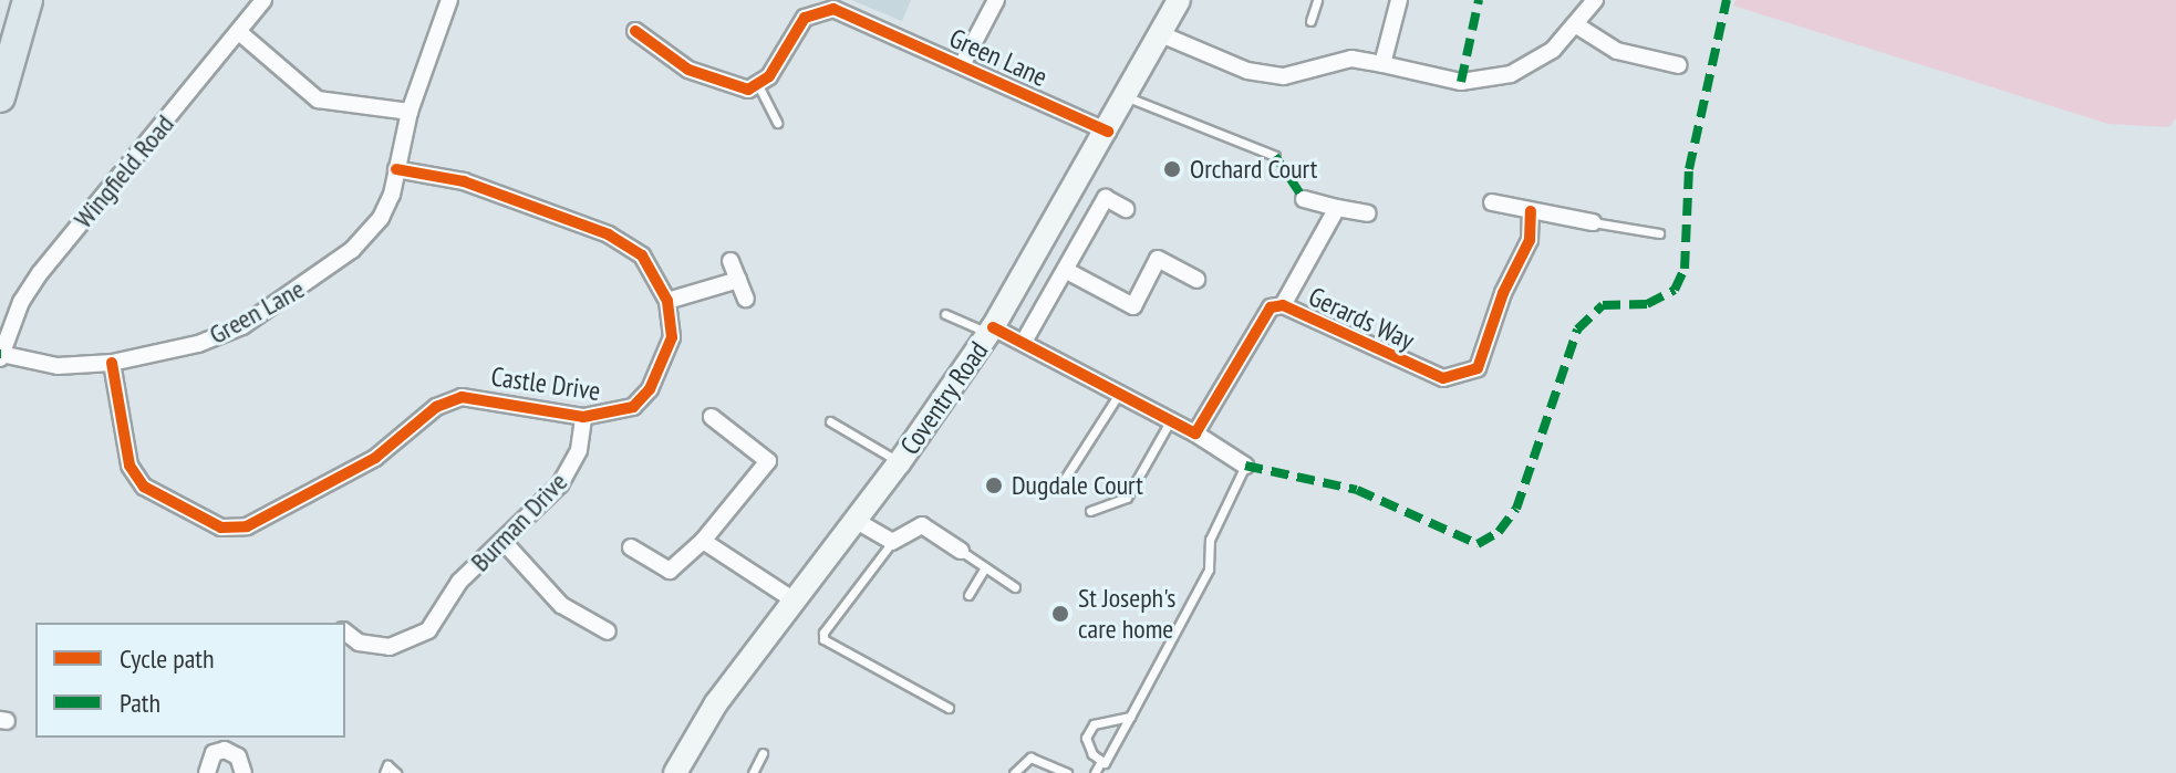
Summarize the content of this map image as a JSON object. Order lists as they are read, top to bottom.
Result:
{
  "streets": {
    "main road": ["Coventry Road"],
    "street": [
      "Green Lane",
      "Wingfield Road",
      "Gerards Way",
      "Castle Drive",
      "Burman Drive"
    ]
  },
  "crossings": [
    ["Green Lane", "Wingfield Road"],
    ["Green Lane", "Castle Drive"],
    ["Green Lane", "Coventry Road"],
    ["Castle Drive", "Burman Drive"]
  ],
  "places": ["Orchard Court", "Dugdale Court", "St Joseph's care home"],
  "legend": ["Cycle path", "Path"]
}
